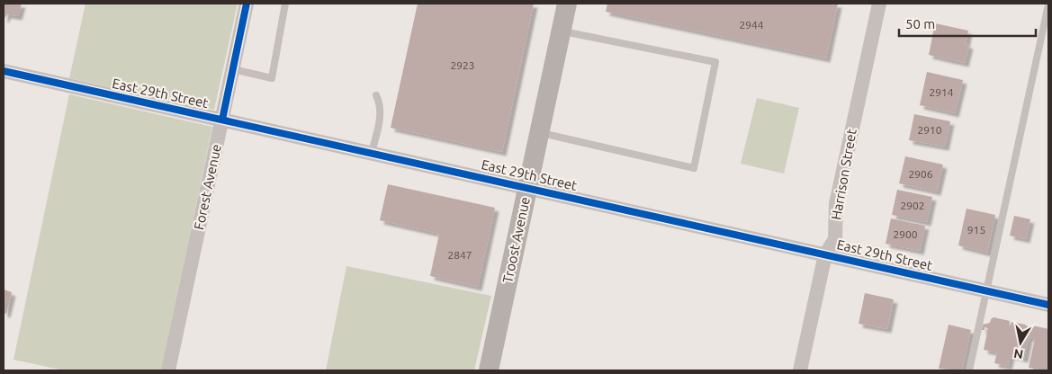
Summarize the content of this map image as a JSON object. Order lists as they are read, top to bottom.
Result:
{
  "streets": {
    "main road": ["Troost Avenue"],
    "street": ["East 29th Street", "Harrison Street", "Forest Avenue"]
  },
  "crossings": [
    ["East 29th Street", "Harrison Street"],
    ["East 29th Street", "Forest Avenue"],
    ["East 29th Street", "Troost Avenue"]
  ],
  "house_numbers": [
    "2944",
    "2923",
    "2914",
    "2910",
    "2906",
    "2902",
    "915",
    "2900",
    "2847"
  ],
  "scale_bar": "50 m",
  "north": "bottom"
}
